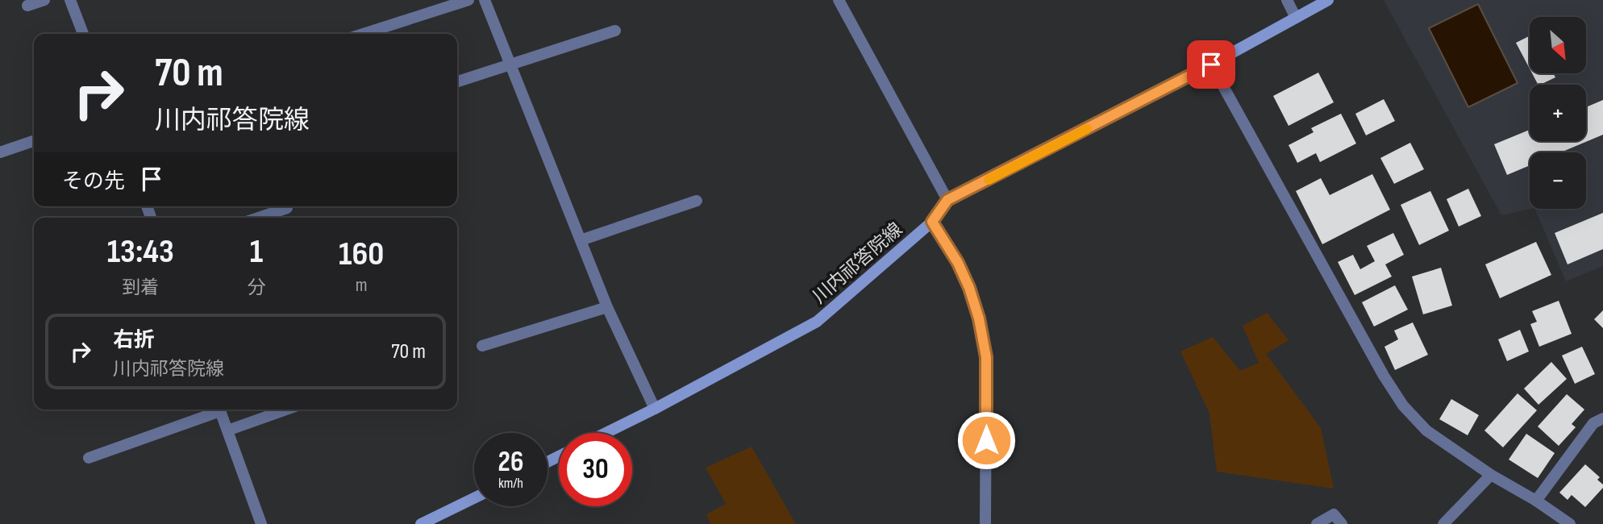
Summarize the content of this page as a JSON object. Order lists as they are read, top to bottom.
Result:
{
  "streets": {
    "main road": ["川内祁答院線"]
  },
  "north": "bottom right",
  "page": {
    "map_buttons": ["+", "−"],
    "turn": ["70 m", "川内祁答院線"],
    "then": "その先",
    "eta": [
      "13:43",
      "到着",
      "1",
      "分",
      "160",
      "m"
    ],
    "list": [
      {
        "name": "右折",
        "note": "川内祁答院線",
        "value": "70 m"
      }
    ],
    "speed": "26 km/h",
    "limit": "30"
  }
}
